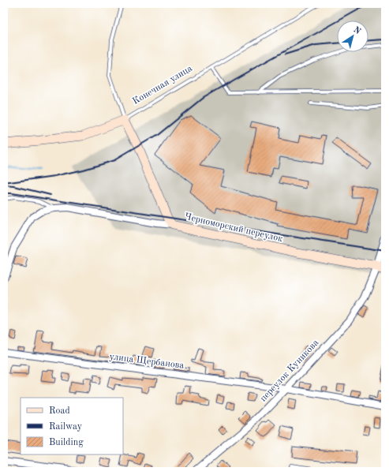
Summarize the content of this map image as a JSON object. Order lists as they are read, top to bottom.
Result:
{
  "streets": {
    "street": [
      "Конечная улица",
      "Черноморский переулок",
      "улица Щербанова",
      "переулок Куникова"
    ]
  },
  "crossings": [
    ["Конечная улица", "Черноморский переулок"],
    ["Черноморский переулок", "переулок Куникова"],
    ["улица Щербанова", "переулок Куникова"]
  ],
  "legend": ["Road", "Railway", "Building"],
  "north": "top right"
}
